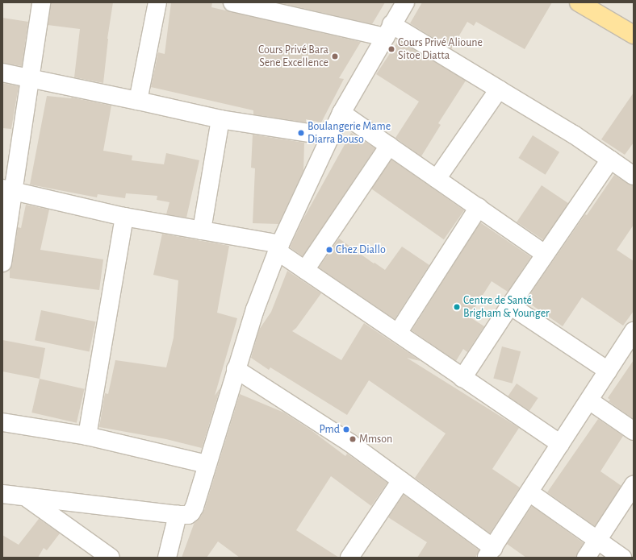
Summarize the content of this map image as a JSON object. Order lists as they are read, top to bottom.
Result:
{
  "places": [
    "Cours Privé Alioune Sitoe Diatta",
    "Cours Privé Bara Sene Excellence",
    "Boulangerie Mame Diarra Bouso",
    "Chez Diallo",
    "Centre de Santé Brigham & Younger",
    "Pmd",
    "Mmson"
  ]
}
